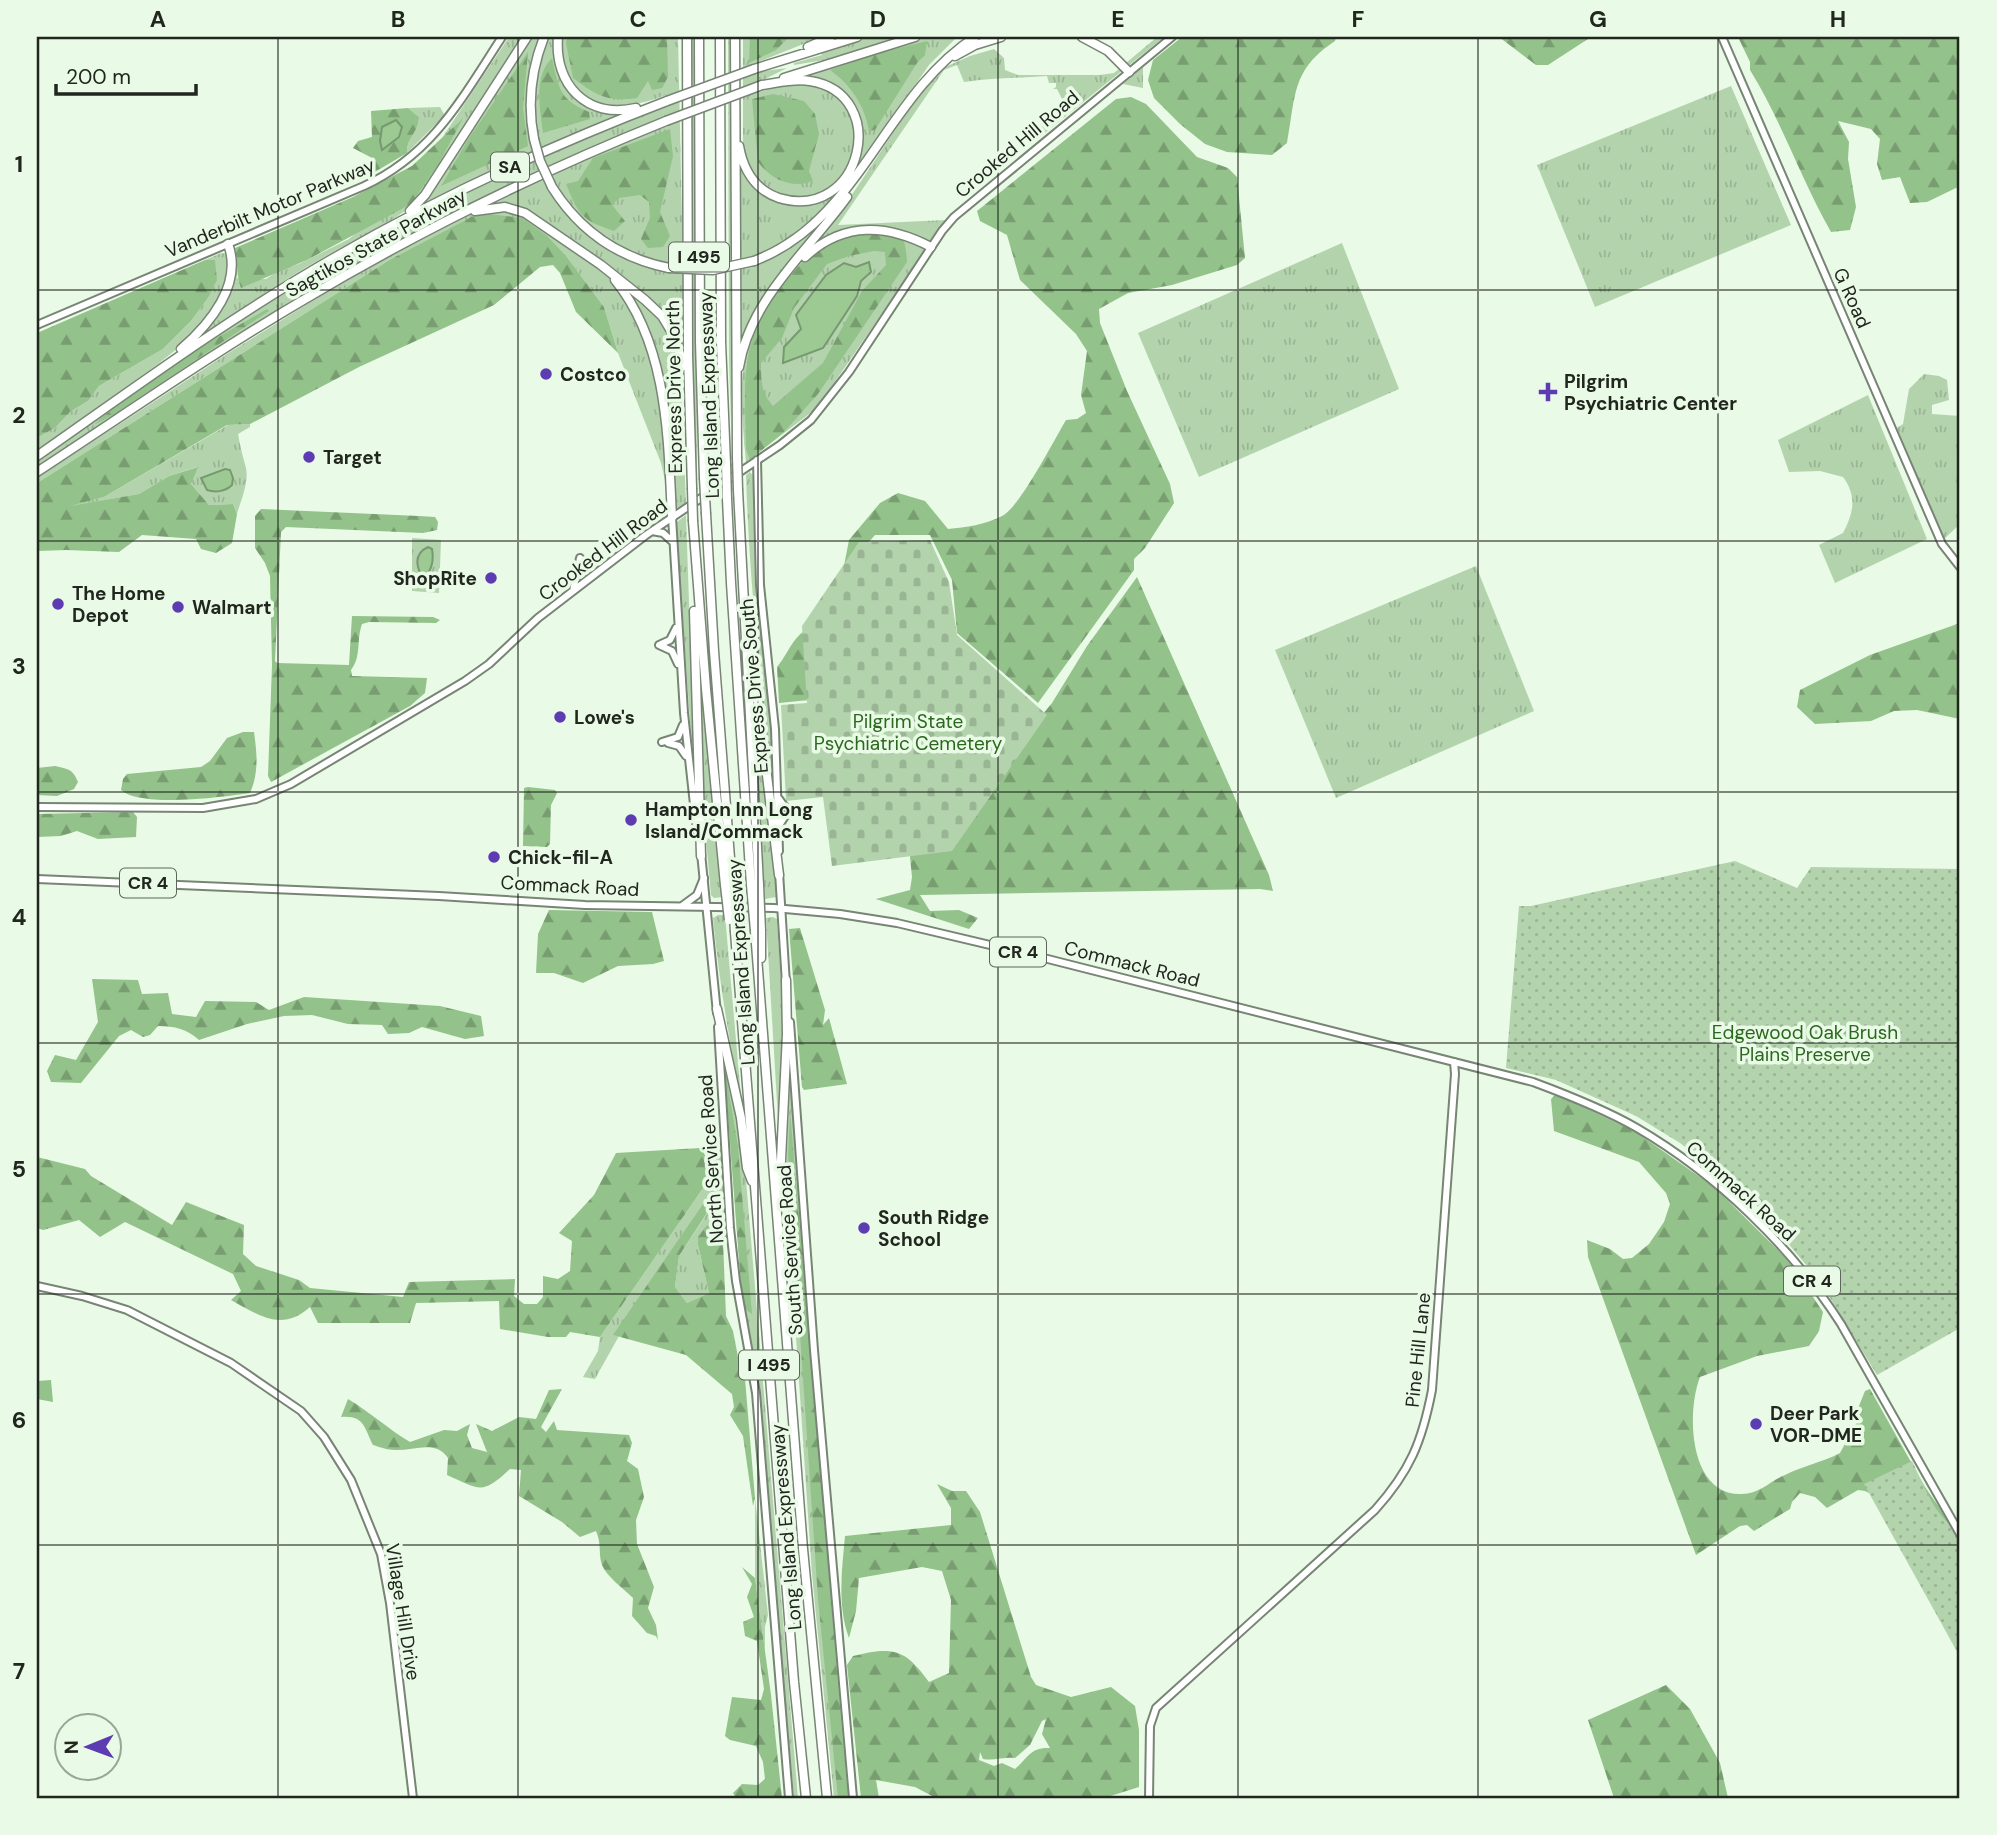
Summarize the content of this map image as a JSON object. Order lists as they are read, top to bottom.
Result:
{
  "streets": {
    "highway": [
      "SA",
      "Sagtikos State Parkway",
      "I 495",
      "Express Drive North",
      "Long Island Expressway",
      "Express Drive South"
    ],
    "main road": [
      "Crooked Hill Road",
      "Vanderbilt Motor Parkway",
      "G Road",
      "CR 4",
      "Commack Road",
      "North Service Road",
      "South Service Road",
      "Pine Hill Lane",
      "Village Hill Drive"
    ]
  },
  "crossings": [
    ["Crooked Hill Road", "Express Drive South"],
    ["Crooked Hill Road", "North Service Road"],
    ["Express Drive South", "Commack Road"],
    ["Express Drive South", "South Service Road"],
    ["Commack Road", "North Service Road"],
    ["Commack Road", "South Service Road"],
    ["Commack Road", "Pine Hill Lane"]
  ],
  "parks": ["Pilgrim State Psychiatric Cemetery", "Edgewood Oak Brush Plains Preserve"],
  "places": {
    "other": [
      "Costco",
      "Target",
      "ShopRite",
      "The Home Depot",
      "Walmart",
      "Lowe's",
      "Hampton Inn Long Island/Commack",
      "Chick-fil-A",
      "South Ridge School",
      "Deer Park VOR-DME"
    ],
    "health": ["Pilgrim Psychiatric Center"]
  },
  "scale_bar": "200 m",
  "north": "left",
  "grid": {
    "columns": [
      "A",
      "B",
      "C",
      "D",
      "E",
      "F",
      "G",
      "H"
    ],
    "rows": [
      "1",
      "2",
      "3",
      "4",
      "5",
      "6",
      "7"
    ]
  }
}
